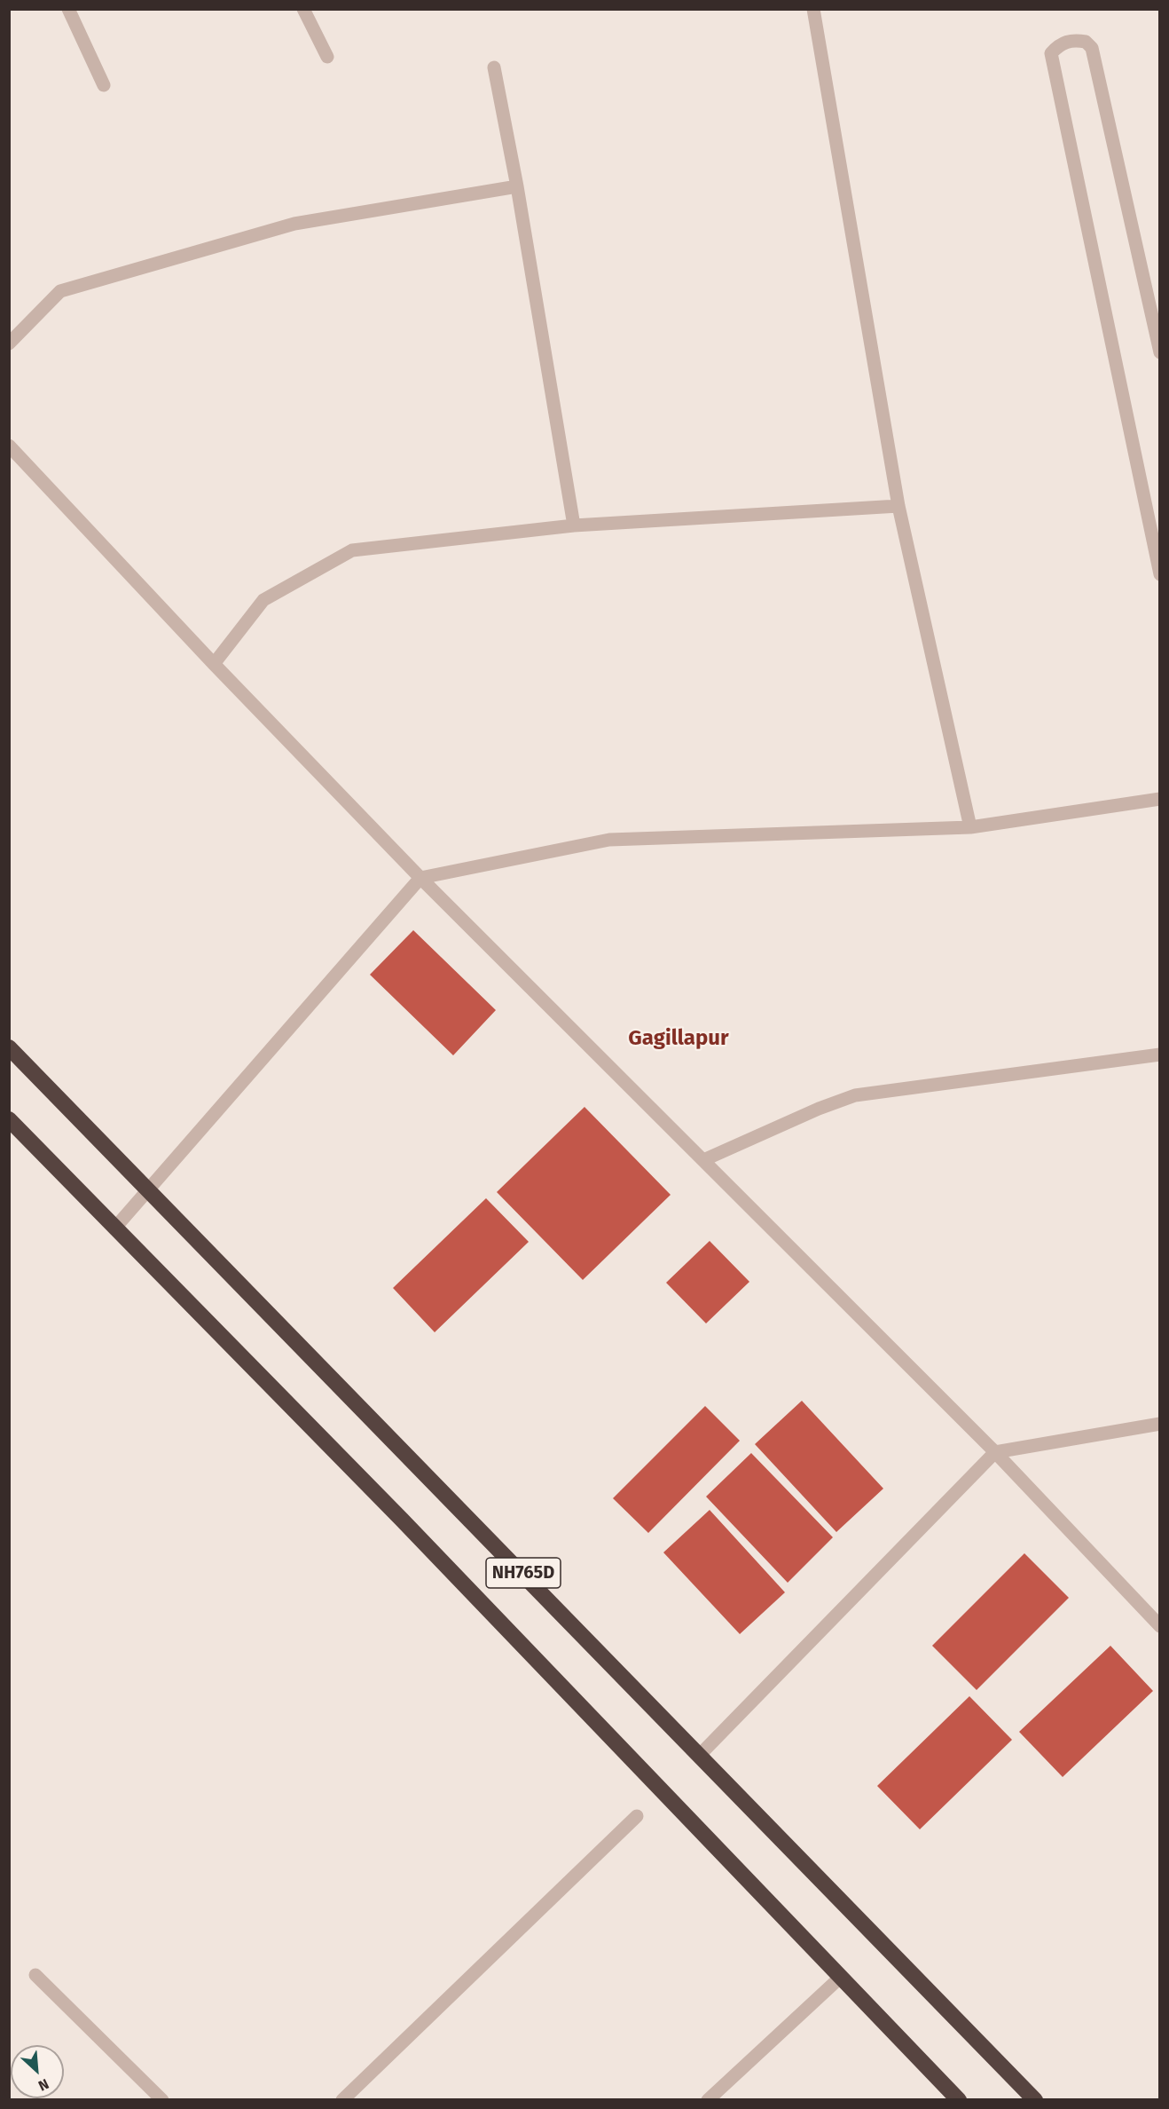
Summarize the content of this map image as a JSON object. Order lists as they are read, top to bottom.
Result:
{
  "streets": {
    "highway": ["NH765D"]
  },
  "districts": ["Gagillapur"],
  "north": "bottom right"
}
